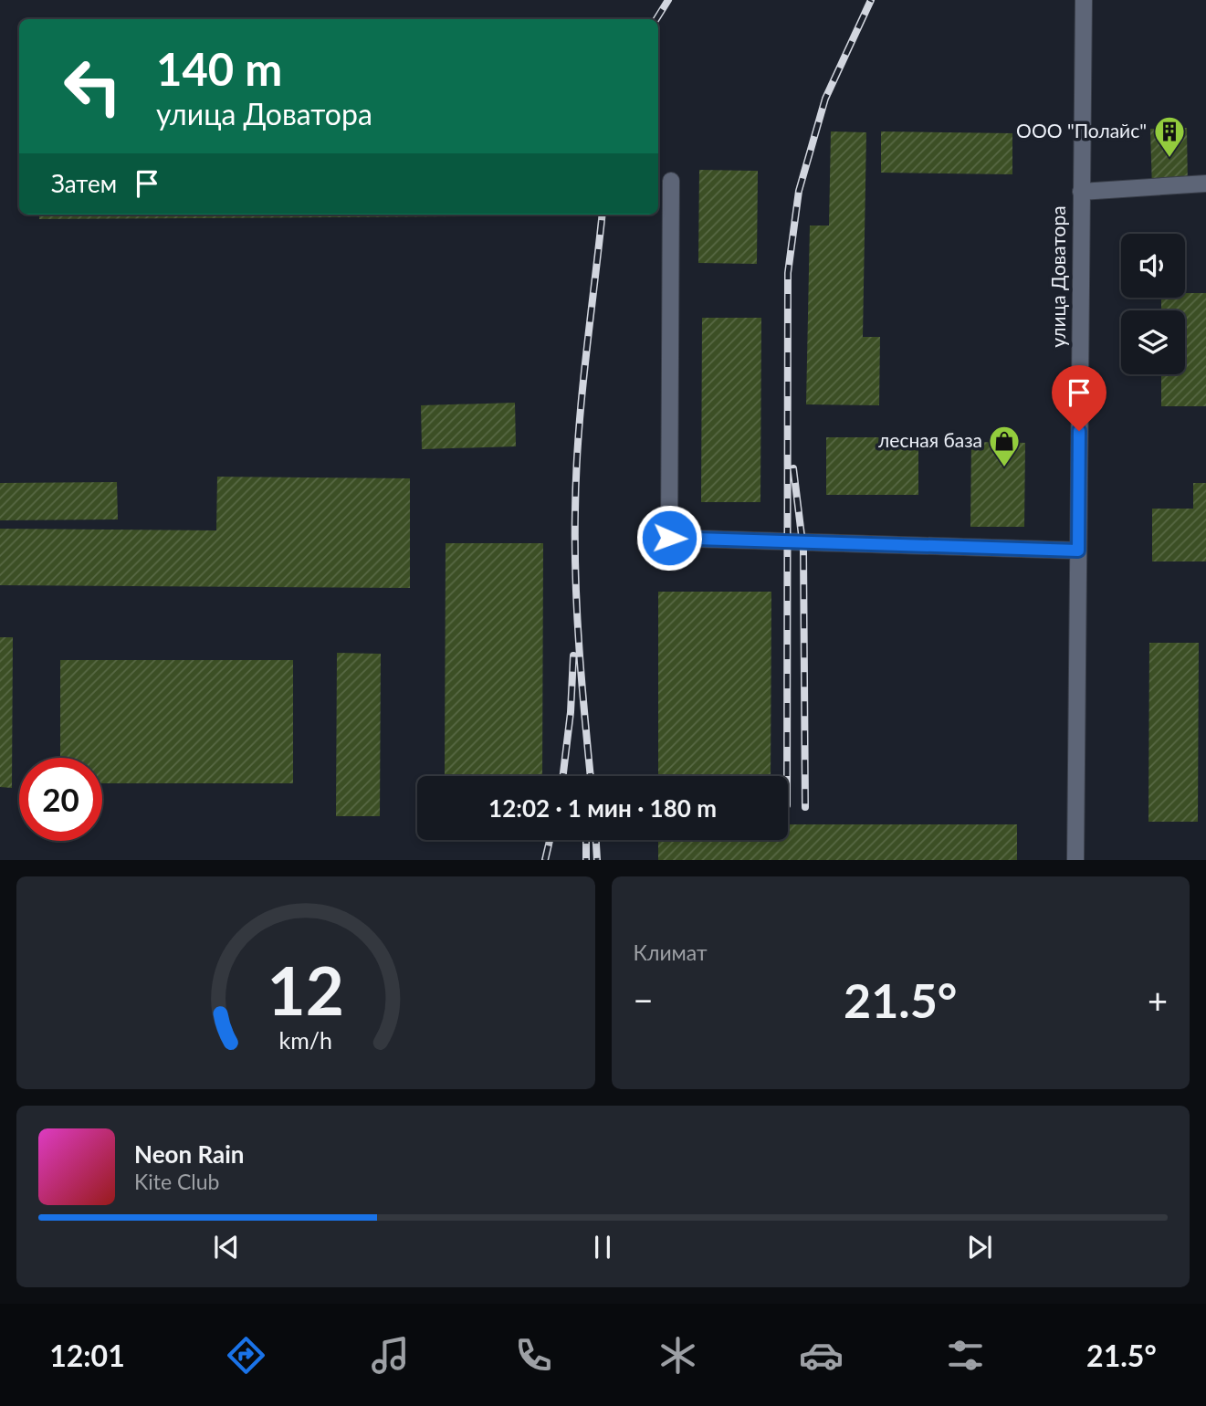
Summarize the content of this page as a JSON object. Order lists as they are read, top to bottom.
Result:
{
  "streets": {
    "street": ["улица Доватора"]
  },
  "places": {
    "building": ["ООО \"Полайс\""],
    "shop": ["лесная база"]
  },
  "page": {
    "turn": ["140 m", "улица Доватора"],
    "then": "Затем",
    "limit": "20",
    "trip": "12:02 · 1 мин · 180 m",
    "tile": "Климат",
    "heat": ["−", "21.5°", "+"],
    "song": ["Neon Rain", "Kite Club"],
    "tabs": ["12:01", "21.5°"],
    "gauge": ["12", "km/h"]
  }
}
